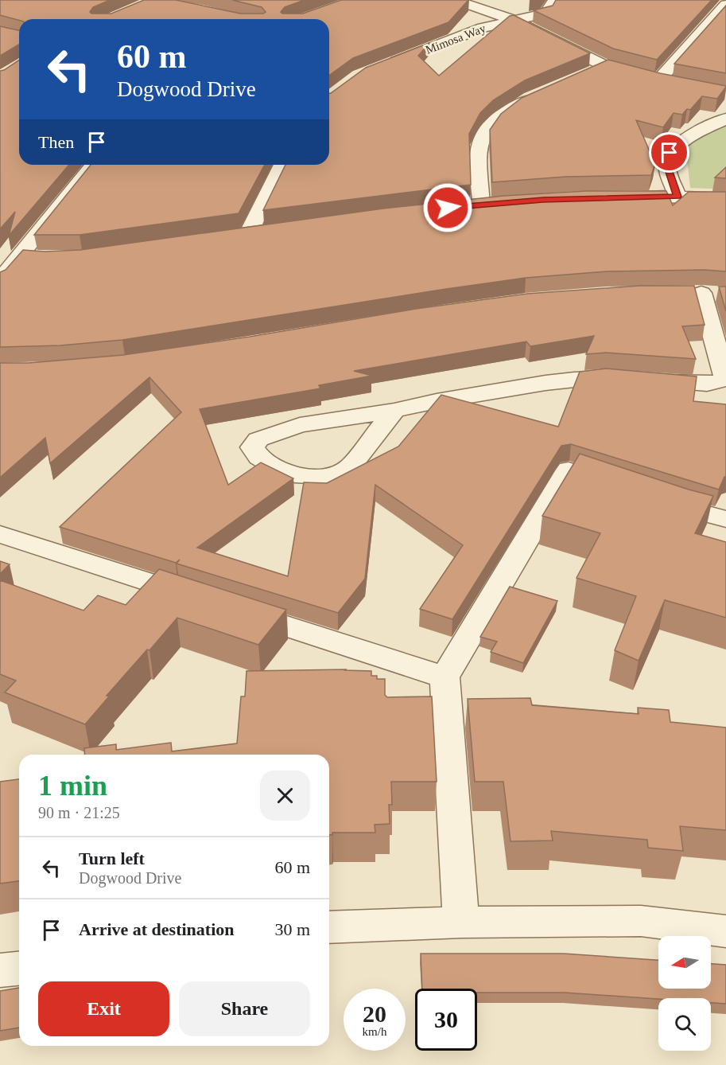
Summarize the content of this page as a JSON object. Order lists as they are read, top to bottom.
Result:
{
  "streets": {
    "street": ["Mimosa Way"]
  },
  "north": "left",
  "page": {
    "turn": ["60 m", "Dogwood Drive"],
    "then": "Then",
    "heading": ["1 min", "90 m · 21:25"],
    "list": [
      {
        "name": "Turn left",
        "note": "Dogwood Drive",
        "value": "60 m"
      },
      {
        "name": "Arrive at destination",
        "value": "30 m"
      }
    ],
    "buttons": ["Exit", "Share"],
    "speed": "20 km/h",
    "limit": "30"
  }
}
